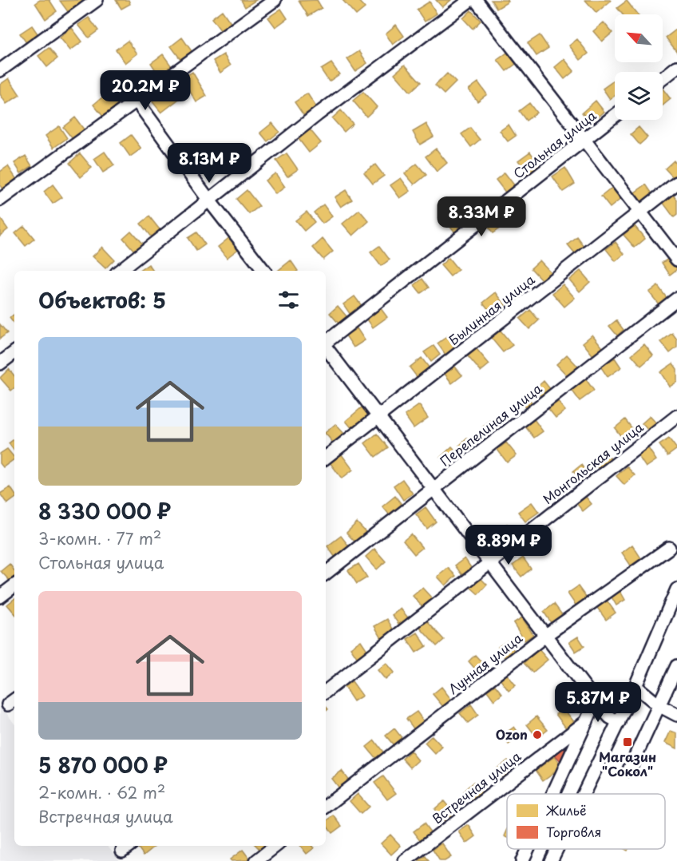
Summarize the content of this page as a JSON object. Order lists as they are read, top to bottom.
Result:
{
  "streets": {
    "street": [
      "Стольная улица",
      "Былинная улица",
      "Перепелиная улица",
      "Монгольская улица",
      "Лунная улица",
      "Встречная улица"
    ]
  },
  "places": {
    "other": ["Ozon"],
    "transit": ["Магазин \"Сокол\""]
  },
  "legend": ["Жильё", "Торговля"],
  "north": "top left",
  "page": {
    "price": [
      "20.2M ₽",
      "8.13M ₽",
      "8.33M ₽",
      "8.89M ₽",
      "5.87M ₽"
    ],
    "heading": "Объектов: 5",
    "list": [
      {
        "name": "8 330 000 ₽",
        "note": "3-комн. · 77 m² · Стольная улица"
      },
      {
        "name": "5 870 000 ₽",
        "note": "2-комн. · 62 m² · Встречная улица"
      }
    ]
  }
}
